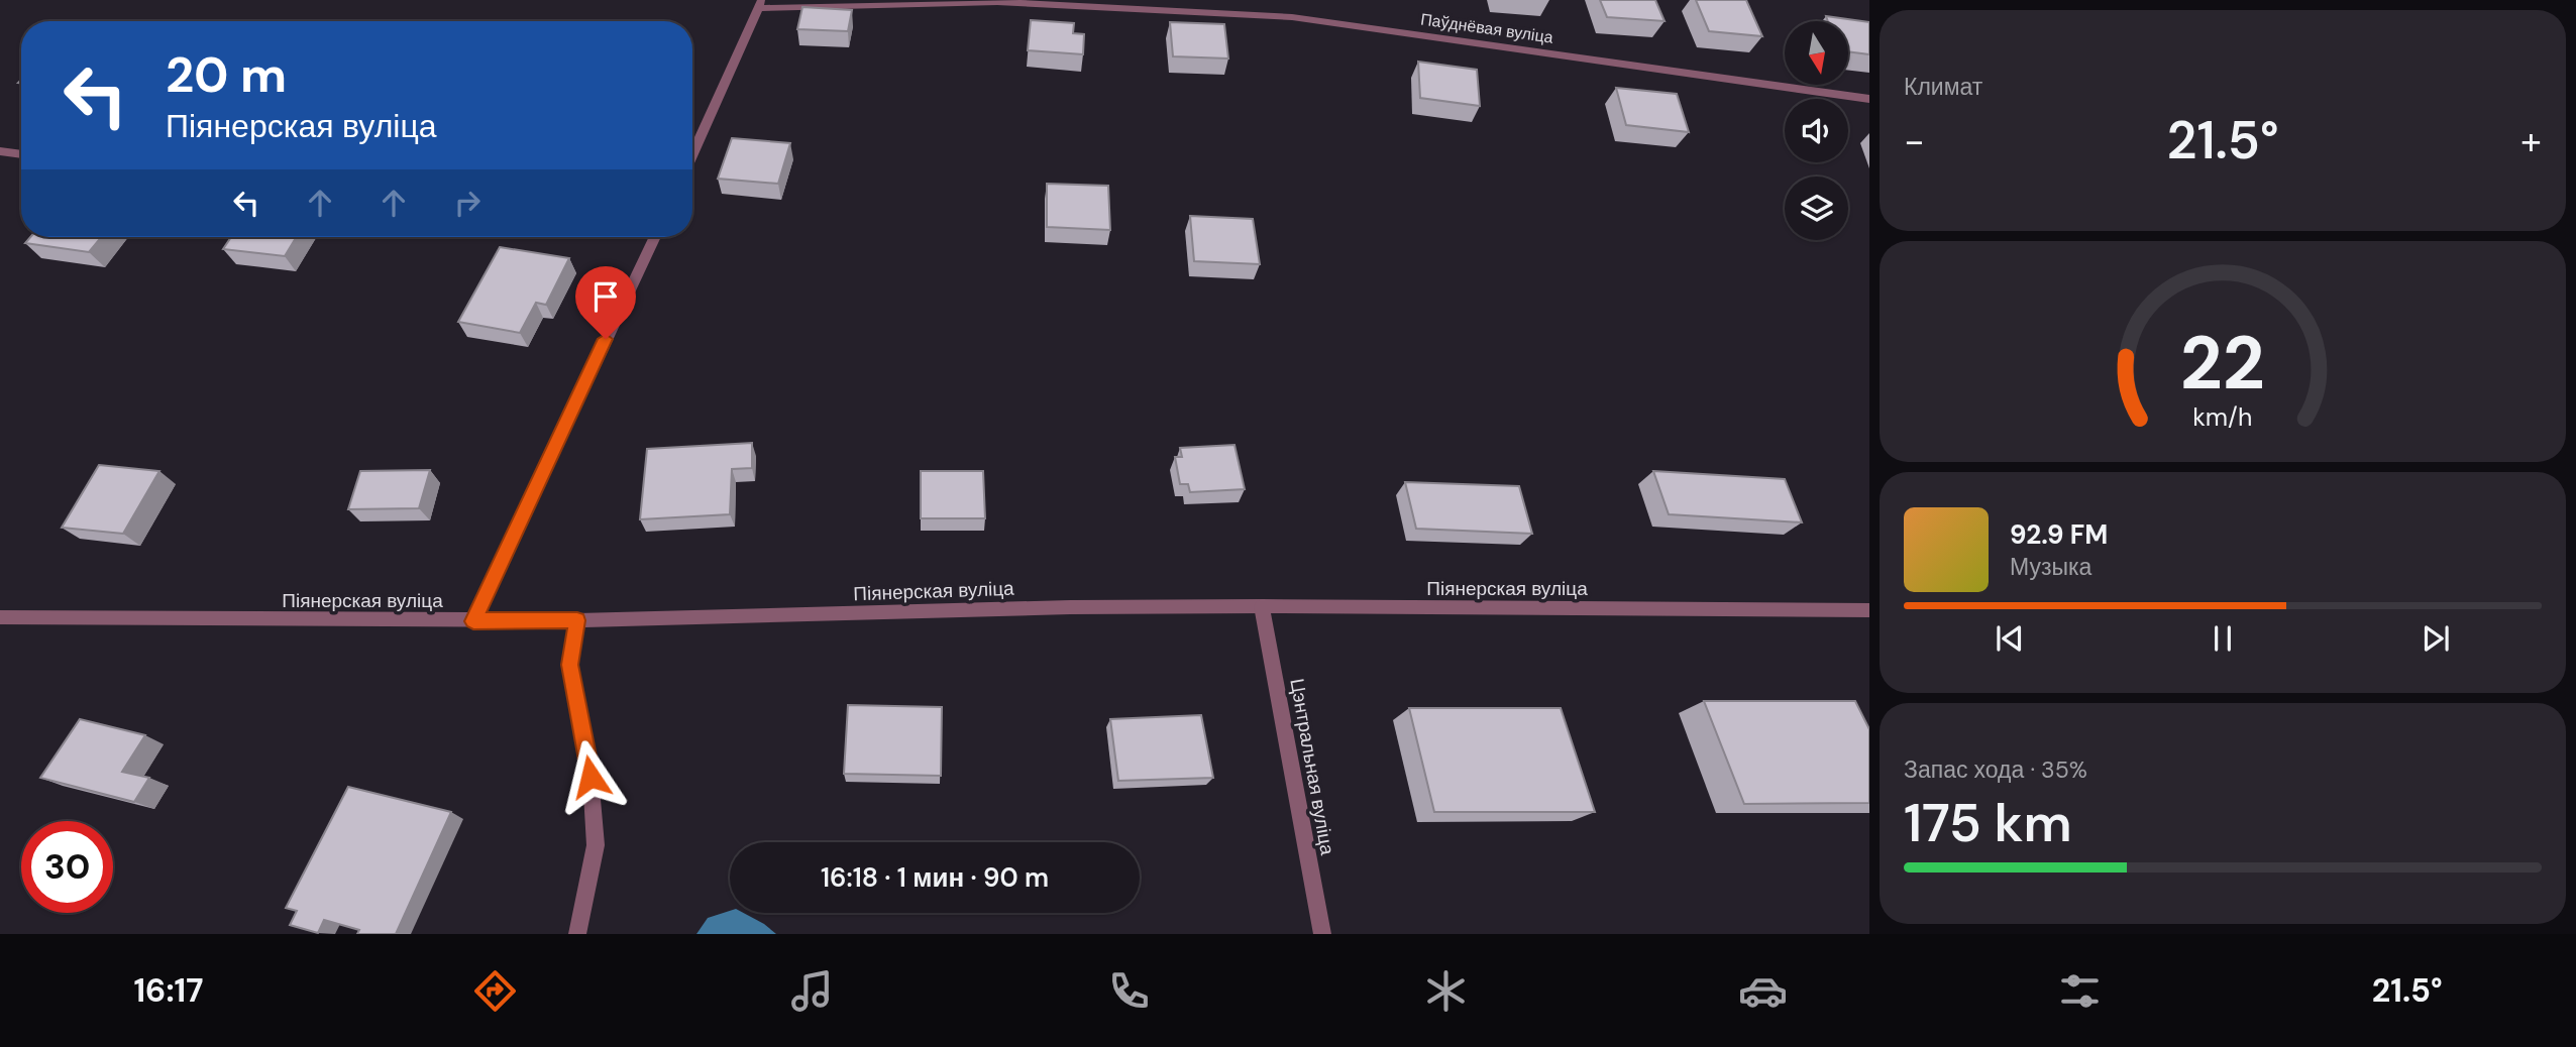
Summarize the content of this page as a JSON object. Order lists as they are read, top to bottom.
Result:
{
  "streets": {
    "street": ["Паўднёвая вуліца", "Піянерская вуліца", "Цэнтральная вуліца"]
  },
  "crossings": [
    ["Піянерская вуліца", "Цэнтральная вуліца"]
  ],
  "north": "bottom",
  "page": {
    "tile": [
      "Климат",
      ["Запас хода · 35%", "175 km"]
    ],
    "turn": ["20 m", "Піянерская вуліца"],
    "heat": ["−", "21.5°", "+"],
    "song": ["92.9 FM", "Музыка"],
    "limit": "30",
    "trip": "16:18 · 1 мин · 90 m",
    "tabs": ["16:17", "21.5°"],
    "gauge": ["22", "km/h"]
  }
}
